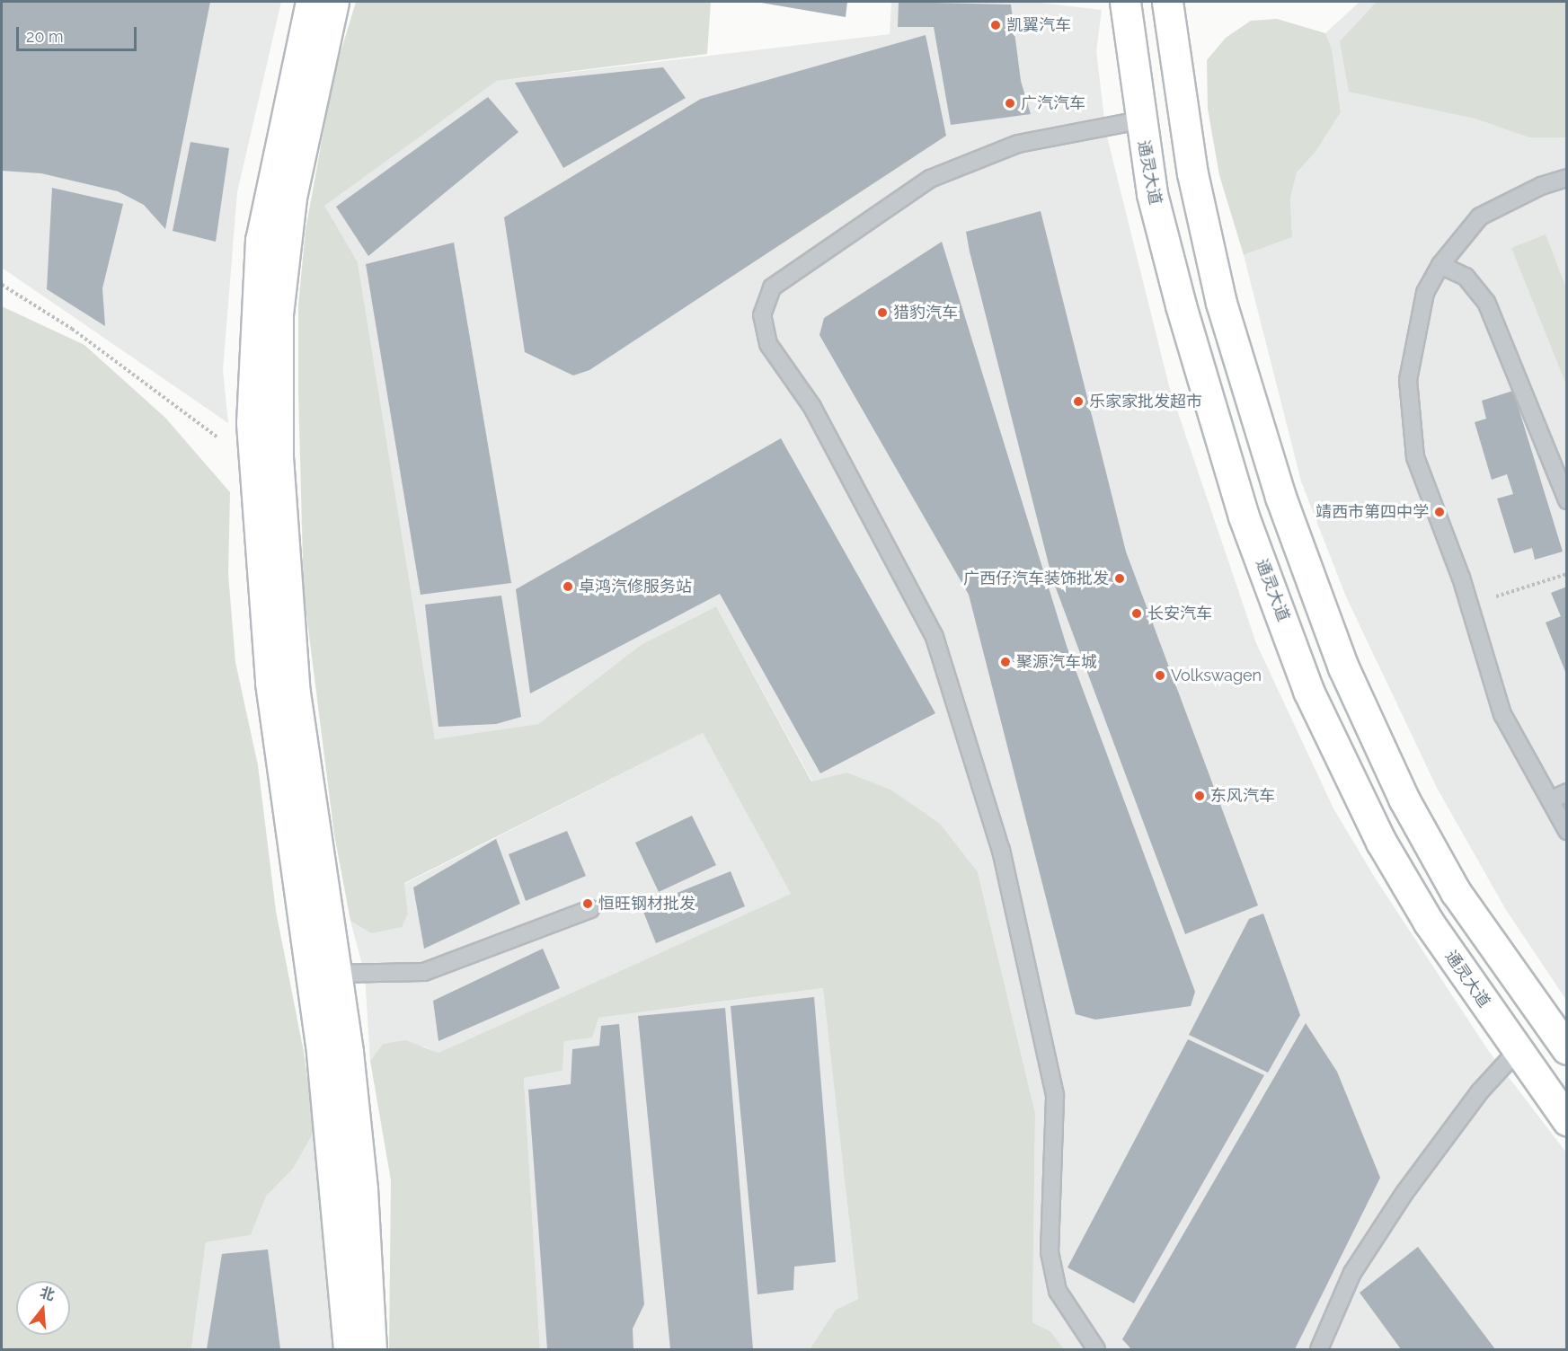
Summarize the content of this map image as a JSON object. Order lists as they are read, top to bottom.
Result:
{
  "streets": {
    "highway": ["通灵大道"]
  },
  "places": [
    "凯翼汽车",
    "广汽汽车",
    "猎豹汽车",
    "乐家家批发超市",
    "靖西市第四中学",
    "广西仔汽车装饰批发",
    "卓鸿汽修服务站",
    "长安汽车",
    "聚源汽车城",
    "Volkswagen",
    "东风汽车",
    "恒旺钢材批发"
  ],
  "scale_bar": "20 m",
  "north": "top"
}
